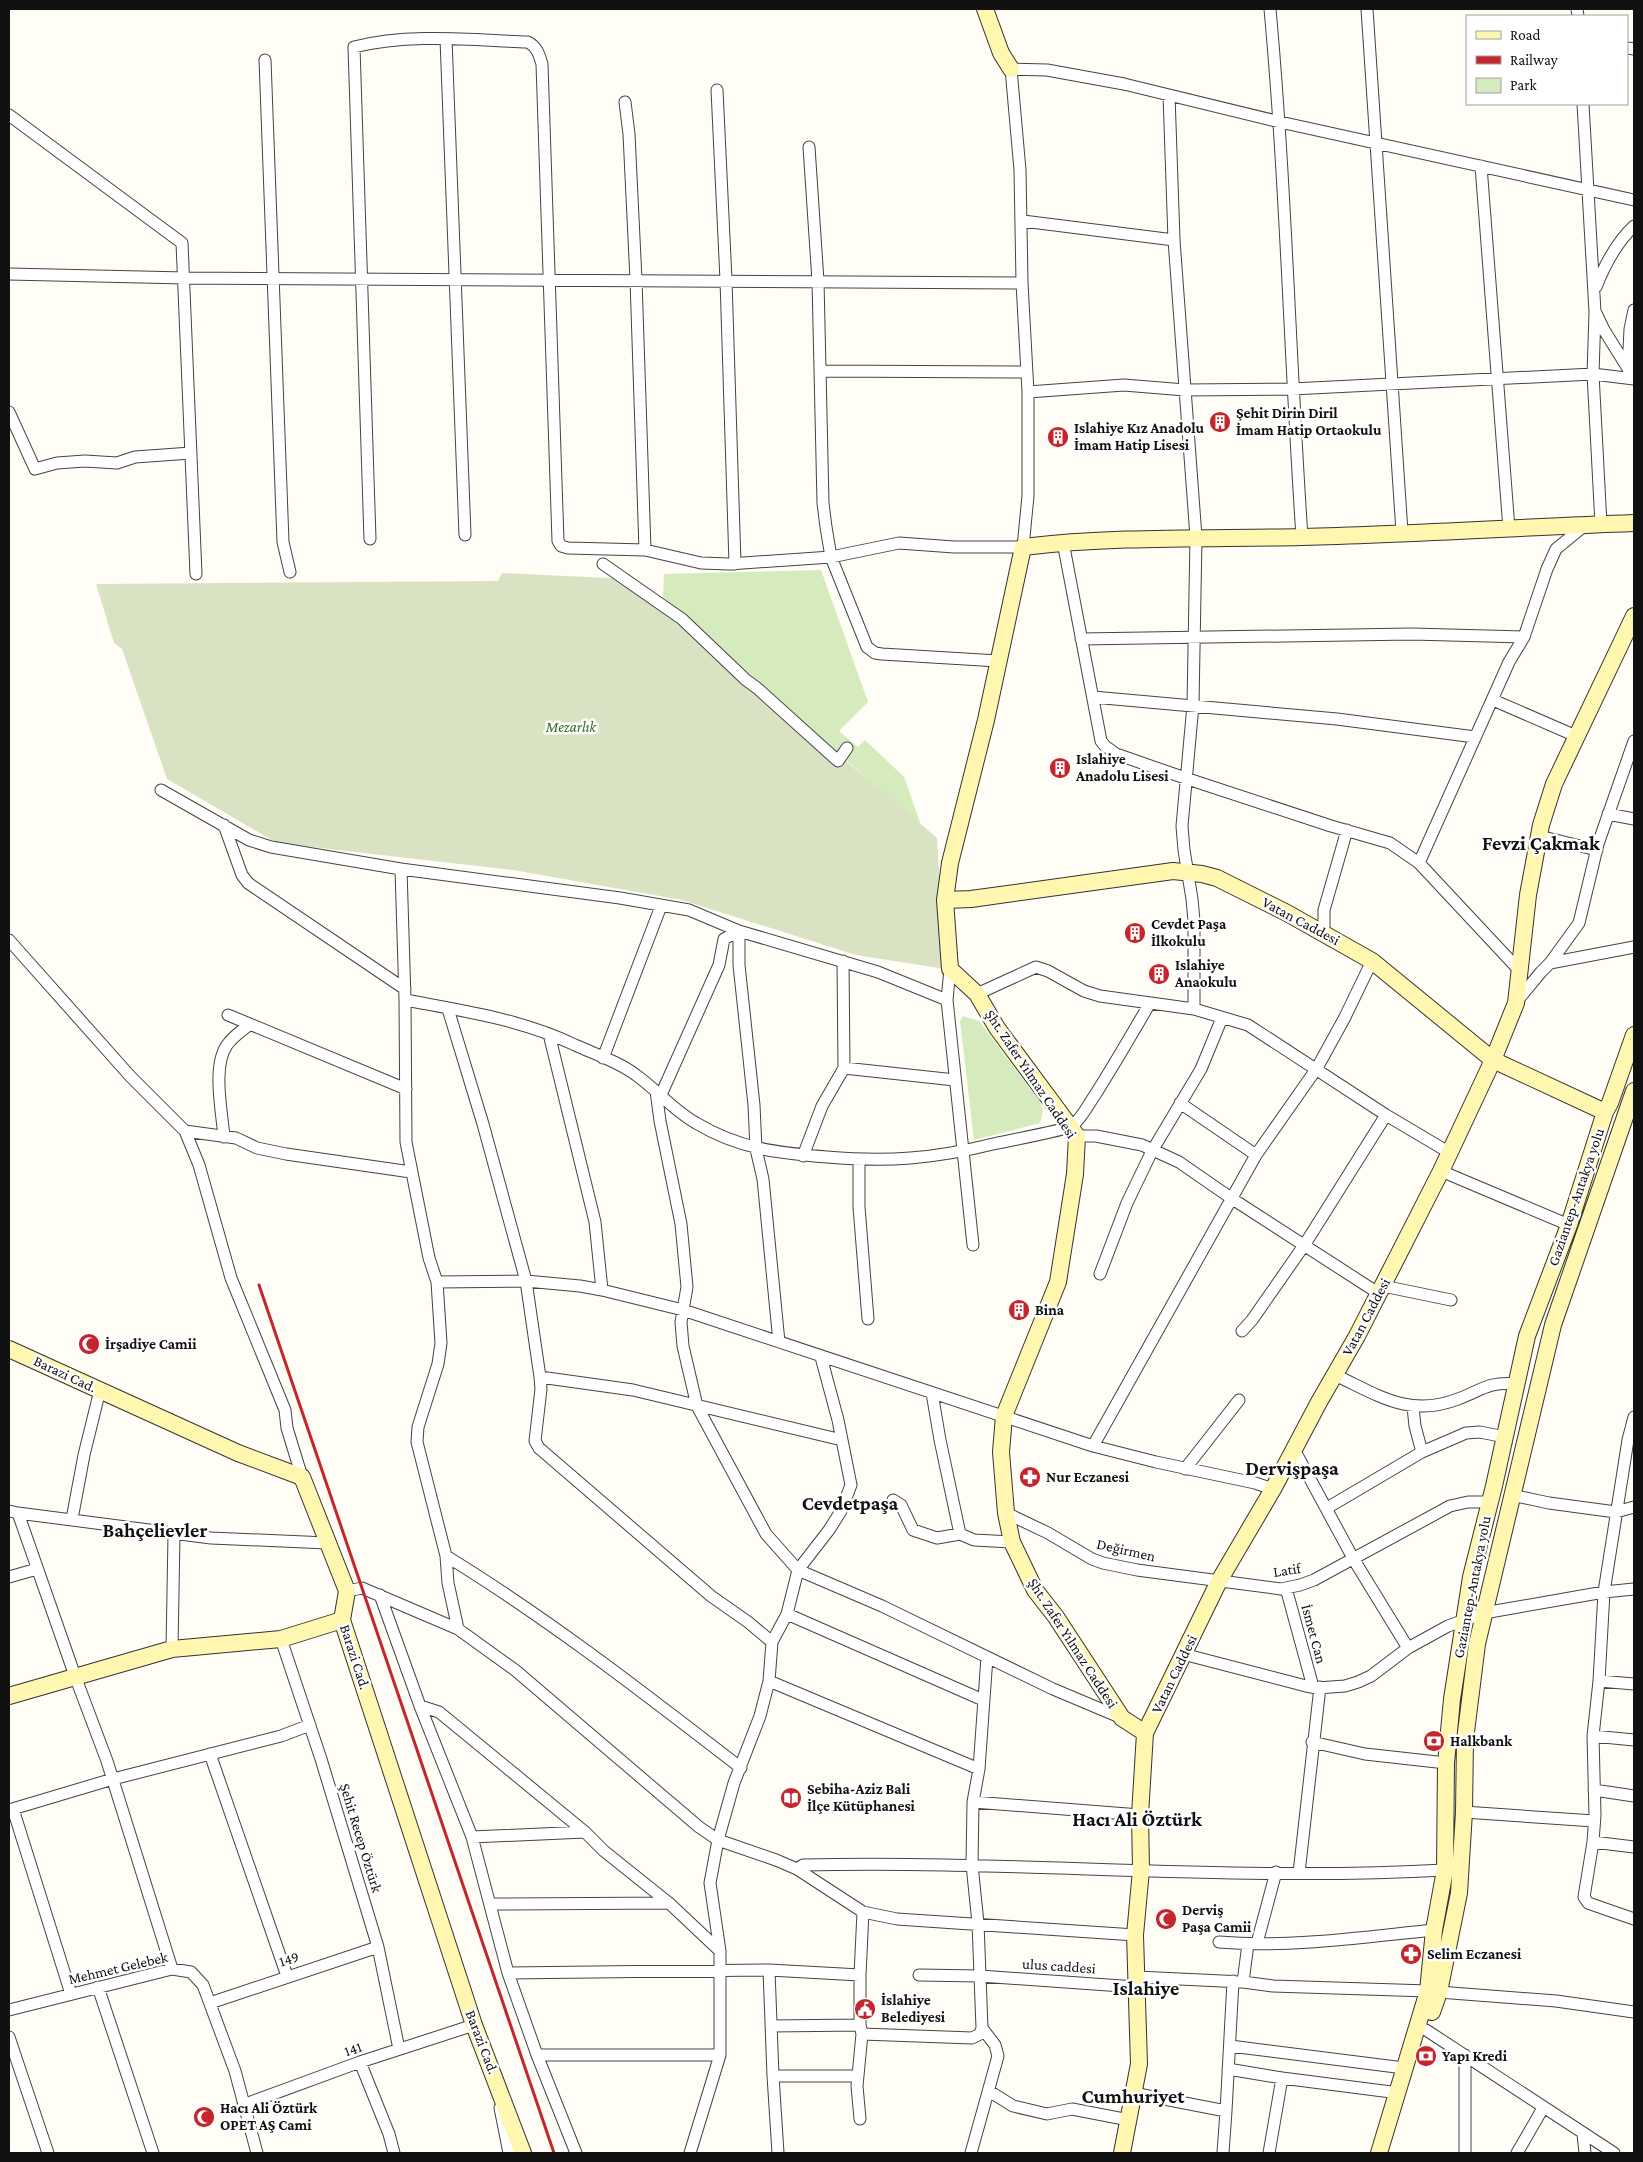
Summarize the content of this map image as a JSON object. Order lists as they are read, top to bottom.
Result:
{
  "streets": {
    "street": [
      "Vatan Caddesi",
      "Şht. Zafer Yılmaz Caddesi",
      "Gaziantep-Antakya yolu",
      "Barazi Cad.",
      "Değirmen",
      "Latif",
      "İsmet Can",
      "Şehit Recep Öztürk",
      "149",
      "ulus caddesi",
      "Mehmet Gelebek",
      "141"
    ]
  },
  "crossings": [
    ["Vatan Caddesi", "Değirmen"],
    ["Vatan Caddesi", "Latif"],
    ["Vatan Caddesi", "ulus caddesi"],
    ["Şht. Zafer Yılmaz Caddesi", "Değirmen"],
    ["Gaziantep-Antakya yolu", "Latif"],
    ["Gaziantep-Antakya yolu", "ulus caddesi"],
    ["Barazi Cad.", "141"],
    ["Değirmen", "Latif"],
    ["Latif", "İsmet Can"],
    ["Şehit Recep Öztürk", "149"],
    ["Şehit Recep Öztürk", "141"],
    ["149", "Mehmet Gelebek"],
    ["Mehmet Gelebek", "141"]
  ],
  "districts": [
    "Fevzi Çakmak",
    "Dervişpaşa",
    "Cevdetpaşa",
    "Bahçelievler",
    "Hacı Ali Öztürk",
    "Islahiye",
    "Cumhuriyet"
  ],
  "parks": ["Mezarlık"],
  "places": {
    "building": [
      "Şehit Dirin Diril İmam Hatip Ortaokulu",
      "Islahiye Kız Anadolu İmam Hatip Lisesi",
      "Islahiye Anadolu Lisesi",
      "Cevdet Paşa İlkokulu",
      "Islahiye Anaokulu",
      "Bina"
    ],
    "mosque": ["İrşadiye Camii", "Derviş Paşa Camii", "Hacı Ali Öztürk OPET AŞ Cami"],
    "pharmacy": ["Nur Eczanesi", "Selim Eczanesi"],
    "bank": ["Halkbank", "Yapı Kredi"],
    "library": ["Sebiha-Aziz Bali İlçe Kütüphanesi"],
    "public building": ["İslahiye Belediyesi"]
  },
  "legend": ["Road", "Railway", "Park"]
}
